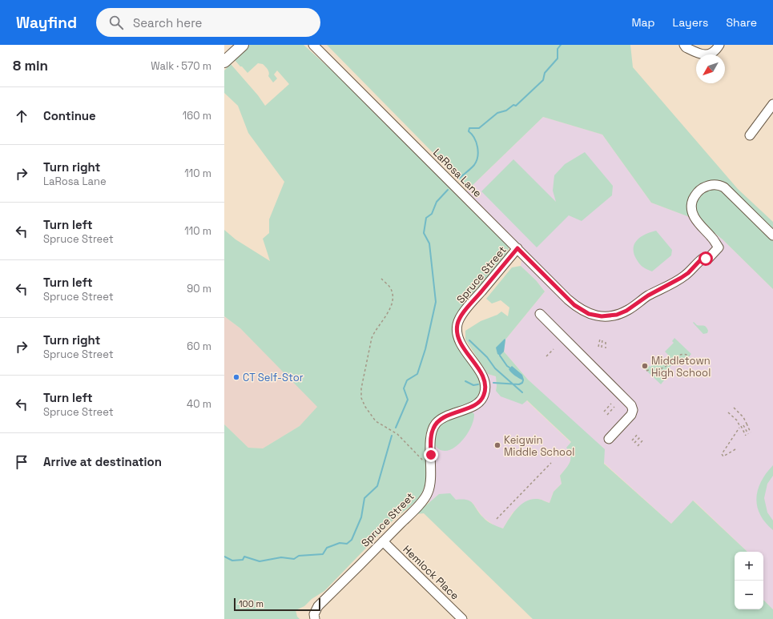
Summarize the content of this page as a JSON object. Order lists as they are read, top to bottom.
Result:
{
  "streets": {
    "street": ["LaRosa Lane", "Spruce Street", "Hemlock Place"]
  },
  "crossings": [
    ["LaRosa Lane", "Spruce Street"],
    ["Spruce Street", "Hemlock Place"]
  ],
  "places": ["Middletown High School", "CT Self-Stor", "Keigwin Middle School"],
  "scale_bar": "100 m",
  "north": "bottom left",
  "page": {
    "header": "Wayfind",
    "search": "Search here",
    "nav": ["Map", "Layers", "Share"],
    "heading": ["8 min", "Walk · 570 m"],
    "list": [
      ["Continue", "160 m"],
      ["Turn right", "LaRosa Lane", "110 m"],
      ["Turn left", "Spruce Street", "110 m"],
      ["Turn left", "Spruce Street", "90 m"],
      ["Turn right", "Spruce Street", "60 m"],
      ["Turn left", "Spruce Street", "40 m"],
      "Arrive at destination"
    ],
    "map_buttons": ["+", "−"],
    "scale": "100 m"
  }
}
